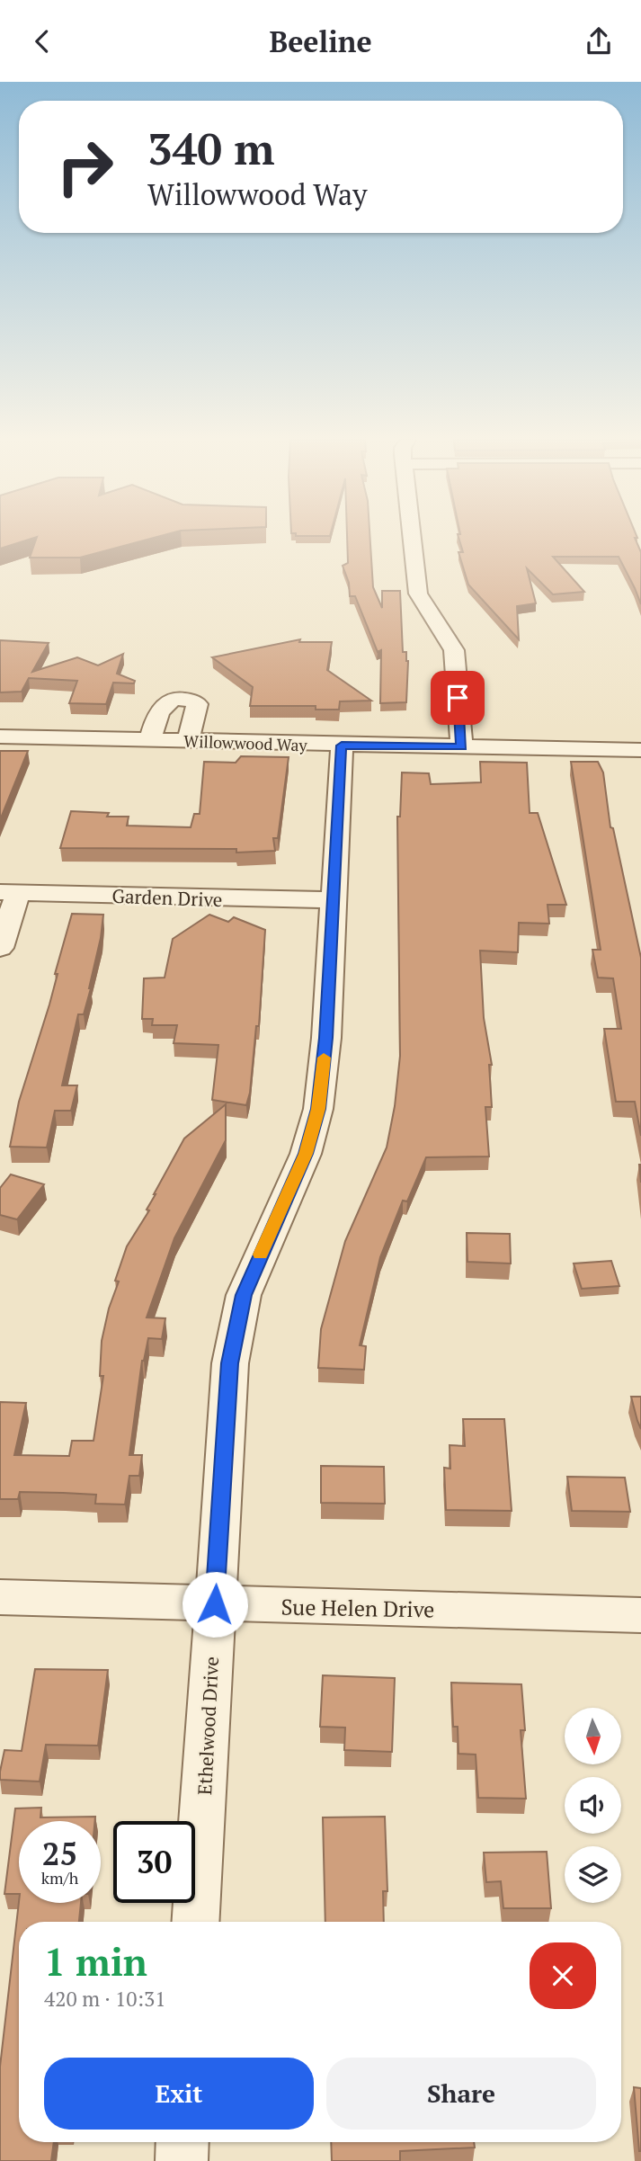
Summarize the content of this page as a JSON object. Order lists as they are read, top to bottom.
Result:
{
  "streets": {
    "street": [
      "Willowwood Way",
      "Garden Drive",
      "Sue Helen Drive",
      "Ethelwood Drive"
    ]
  },
  "crossings": [
    ["Willowwood Way", "Ethelwood Drive"],
    ["Garden Drive", "Ethelwood Drive"],
    ["Sue Helen Drive", "Ethelwood Drive"]
  ],
  "north": "bottom",
  "page": {
    "header": "Beeline",
    "turn": ["340 m", "Willowwood Way"],
    "speed": "25 km/h",
    "limit": "30",
    "heading": ["1 min", "420 m · 10:31"],
    "buttons": ["Exit", "Share"]
  }
}
